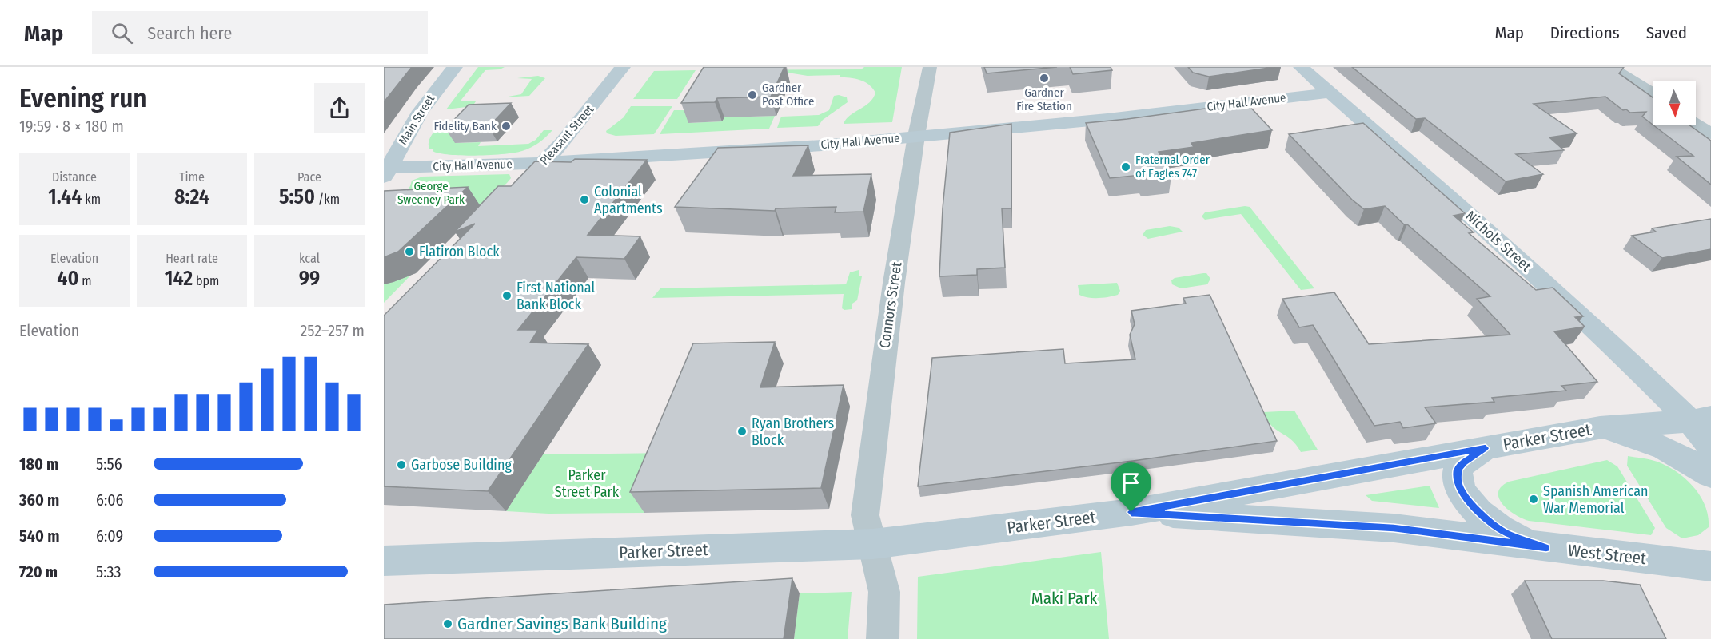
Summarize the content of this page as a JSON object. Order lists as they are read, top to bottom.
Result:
{
  "streets": {
    "street": [
      "City Hall Avenue",
      "Main Street",
      "Pleasant Street",
      "Nichols Street",
      "Connors Street",
      "Parker Street",
      "West Street"
    ]
  },
  "crossings": [
    ["City Hall Avenue", "Main Street"],
    ["City Hall Avenue", "Pleasant Street"],
    ["City Hall Avenue", "Nichols Street"],
    ["City Hall Avenue", "Connors Street"],
    ["Nichols Street", "Parker Street"],
    ["Connors Street", "Parker Street"],
    ["Parker Street", "West Street"]
  ],
  "parks": ["George Sweeney Park", "Parker Street Park", "Maki Park"],
  "places": [
    "Gardner Fire Station",
    "Gardner Post Office",
    "Fidelity Bank",
    "Fraternal Order of Eagles 747",
    "Colonial Apartments",
    "Flatiron Block",
    "First National Bank Block",
    "Ryan Brothers Block",
    "Garbose Building",
    "Spanish American War Memorial",
    "Gardner Savings Bank Building"
  ],
  "north": "bottom",
  "page": {
    "header": "Map",
    "search": "Search here",
    "nav": ["Map", "Directions", "Saved"],
    "heading": ["Evening run", "19:59 · 8 × 180 m"],
    "stats": [
      ["Distance", "1.44 km"],
      ["Time", "8:24"],
      ["Pace", "5:50 /km"],
      ["Elevation", "40 m"],
      ["Heart rate", "142 bpm"],
      ["kcal", "99"]
    ],
    "chart": ["Elevation", "252–257 m"],
    "list": [
      {
        "name": "180 m",
        "note": "5:56"
      },
      {
        "name": "360 m",
        "note": "6:06"
      },
      {
        "name": "540 m",
        "note": "6:09"
      },
      {
        "name": "720 m",
        "note": "5:33"
      }
    ]
  }
}
